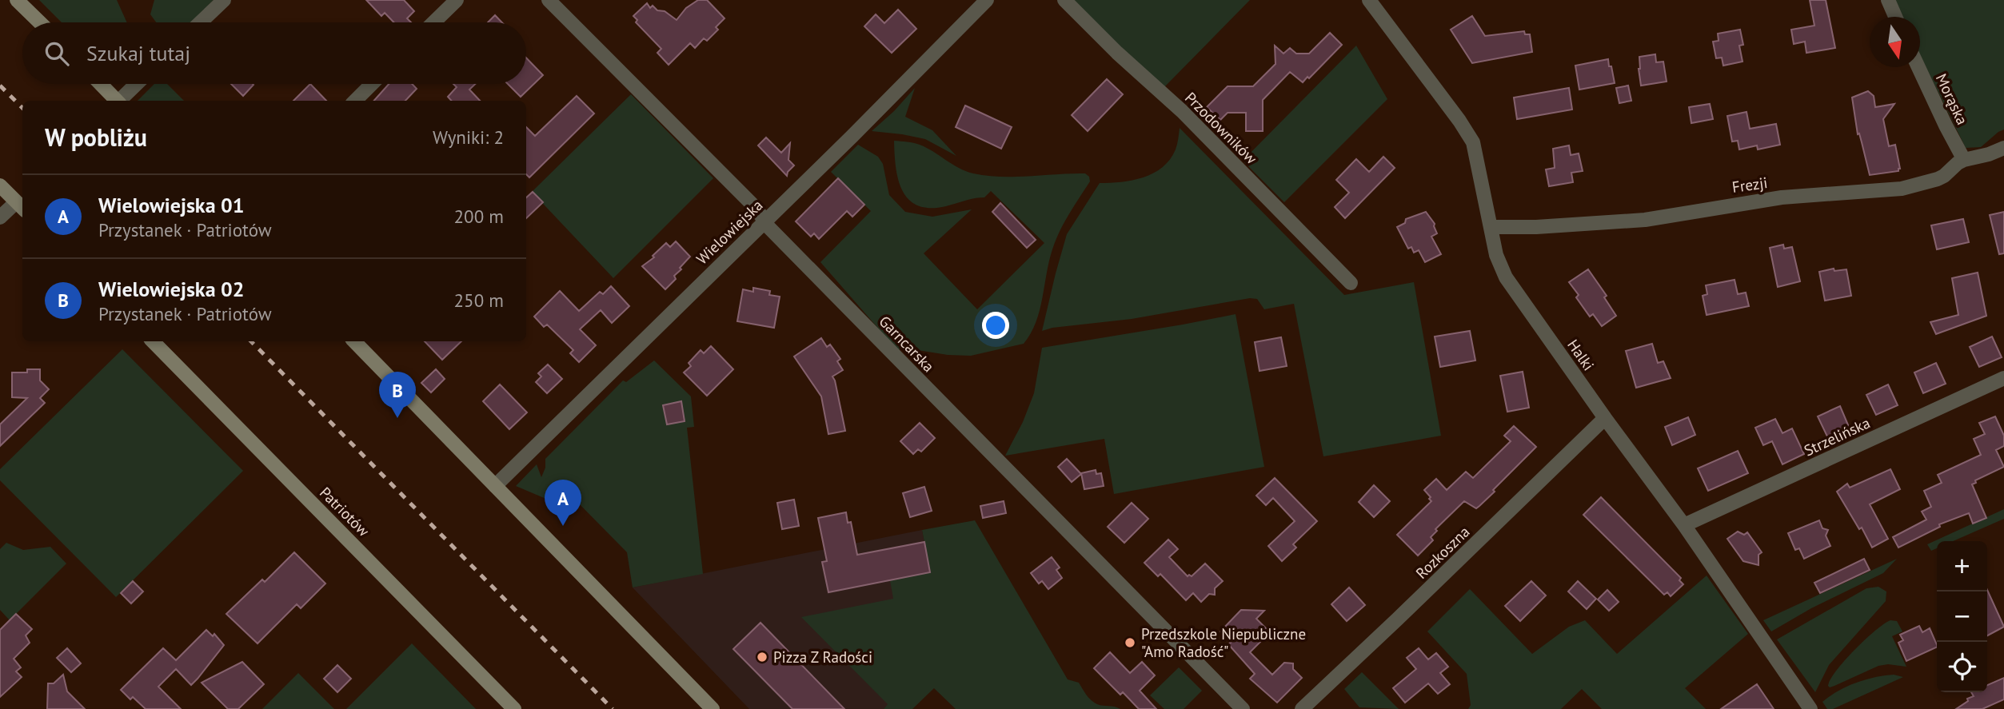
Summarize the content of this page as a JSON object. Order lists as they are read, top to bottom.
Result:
{
  "streets": {
    "main road": ["Patriotów"],
    "street": [
      "Morąska",
      "Przodowników",
      "Frezji",
      "Wielowiejska",
      "Garncarska",
      "Halki",
      "Strzelińska",
      "Rozkoszna"
    ]
  },
  "crossings": [
    ["Morąska", "Frezji"],
    ["Frezji", "Halki"],
    ["Wielowiejska", "Garncarska"],
    ["Halki", "Strzelińska"],
    ["Halki", "Rozkoszna"]
  ],
  "places": ["Przedszkole Niepubliczne \"Amo Radość\"", "Pizza Z Radości"],
  "north": "bottom",
  "page": {
    "search": "Szukaj tutaj",
    "heading": ["W pobliżu", "Wyniki: 2"],
    "list": [
      {
        "mark": "A",
        "name": "Wielowiejska 01",
        "note": "Przystanek · Patriotów",
        "value": "200 m"
      },
      {
        "mark": "B",
        "name": "Wielowiejska 02",
        "note": "Przystanek · Patriotów",
        "value": "250 m"
      }
    ],
    "pins": ["B", "A"],
    "map_buttons": ["+", "−"]
  }
}
